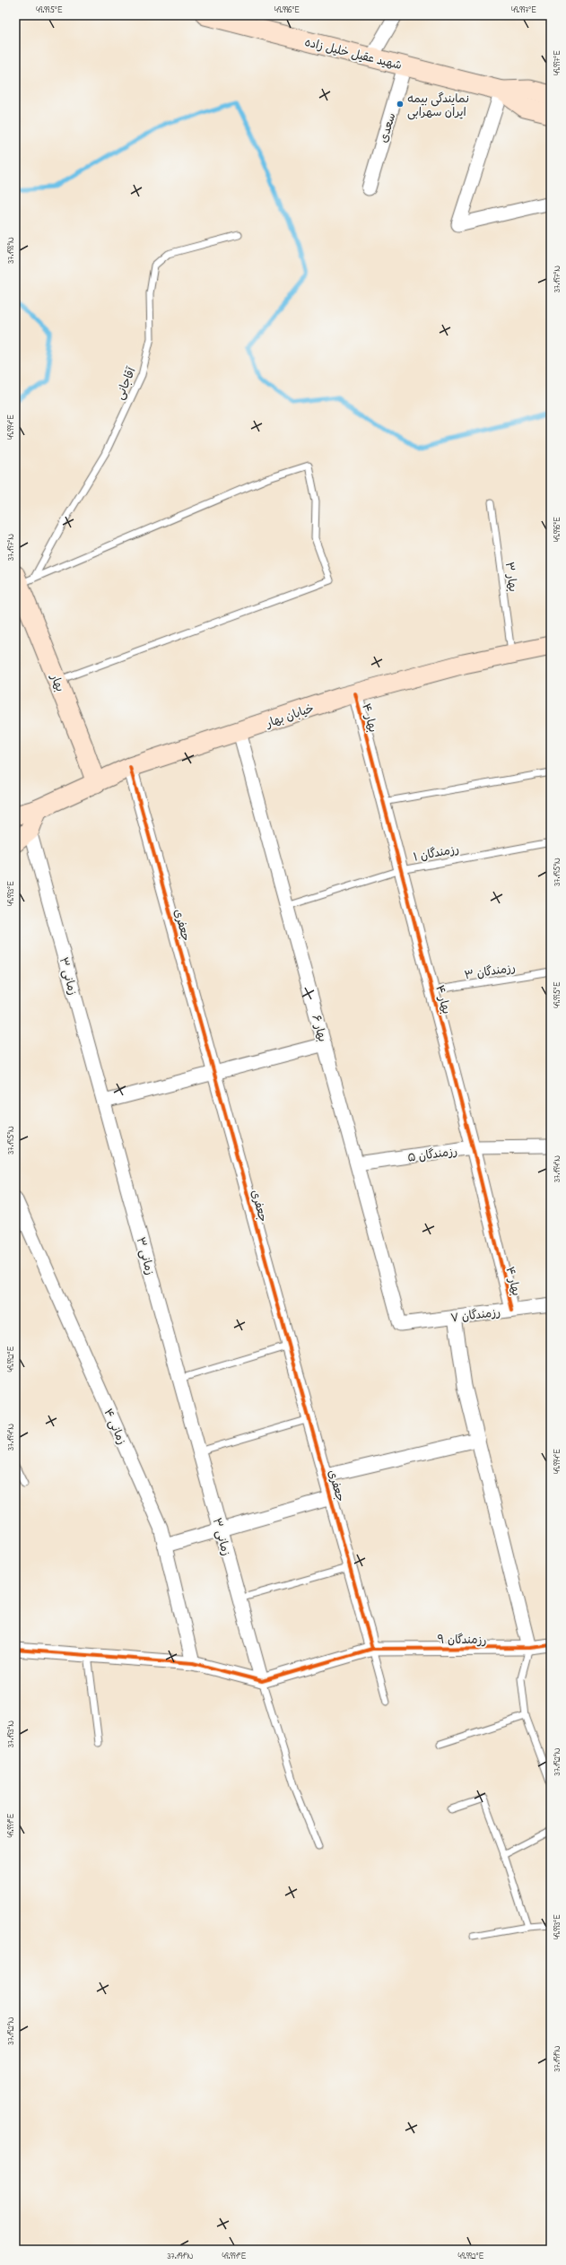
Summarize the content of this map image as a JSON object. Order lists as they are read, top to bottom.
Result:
{
  "streets": {
    "street": [
      "شهید عقیل خلیل زاده",
      "سعدی",
      "بهار",
      "خیابان بهار",
      "بهار ۴",
      "جعفری",
      "زمانی ۳",
      "بهار ۶",
      "رزمندگان ۵",
      "رزمندگان ۷",
      "زمانی ۴",
      "رزمندگان ۹"
    ],
    "lane": [
      "آقاجانی",
      "بهار ۳",
      "رزمندگان ۱",
      "رزمندگان ۳"
    ]
  },
  "crossings": [
    ["شهید عقیل خلیل زاده", "سعدی"],
    ["آقاجانی", "بهار"],
    ["بهار ۳", "خیابان بهار"],
    ["بهار", "خیابان بهار"],
    ["خیابان بهار", "بهار ۴"],
    ["خیابان بهار", "جعفری"],
    ["خیابان بهار", "بهار ۶"],
    ["بهار ۴", "رزمندگان ۱"],
    ["بهار ۴", "رزمندگان ۳"],
    ["بهار ۴", "رزمندگان ۵"],
    ["بهار ۴", "رزمندگان ۷"],
    ["رزمندگان ۱", "بهار ۶"],
    ["جعفری", "رزمندگان ۹"],
    ["زمانی ۳", "رزمندگان ۹"],
    ["بهار ۶", "رزمندگان ۵"],
    ["بهار ۶", "رزمندگان ۷"]
  ],
  "places": ["نمایندگی بیمه ایران سهرابی"],
  "coordinates": [
    "49.995°E",
    "49.996°E",
    "49.997°E",
    "37.198°N",
    "37.197°N",
    "49.994°E",
    "37.195°N",
    "49.993°E",
    "37.194°N",
    "49.992°E",
    "37.193°N",
    "37.192°N",
    "49.991°E",
    "37.191°N"
  ]
}
